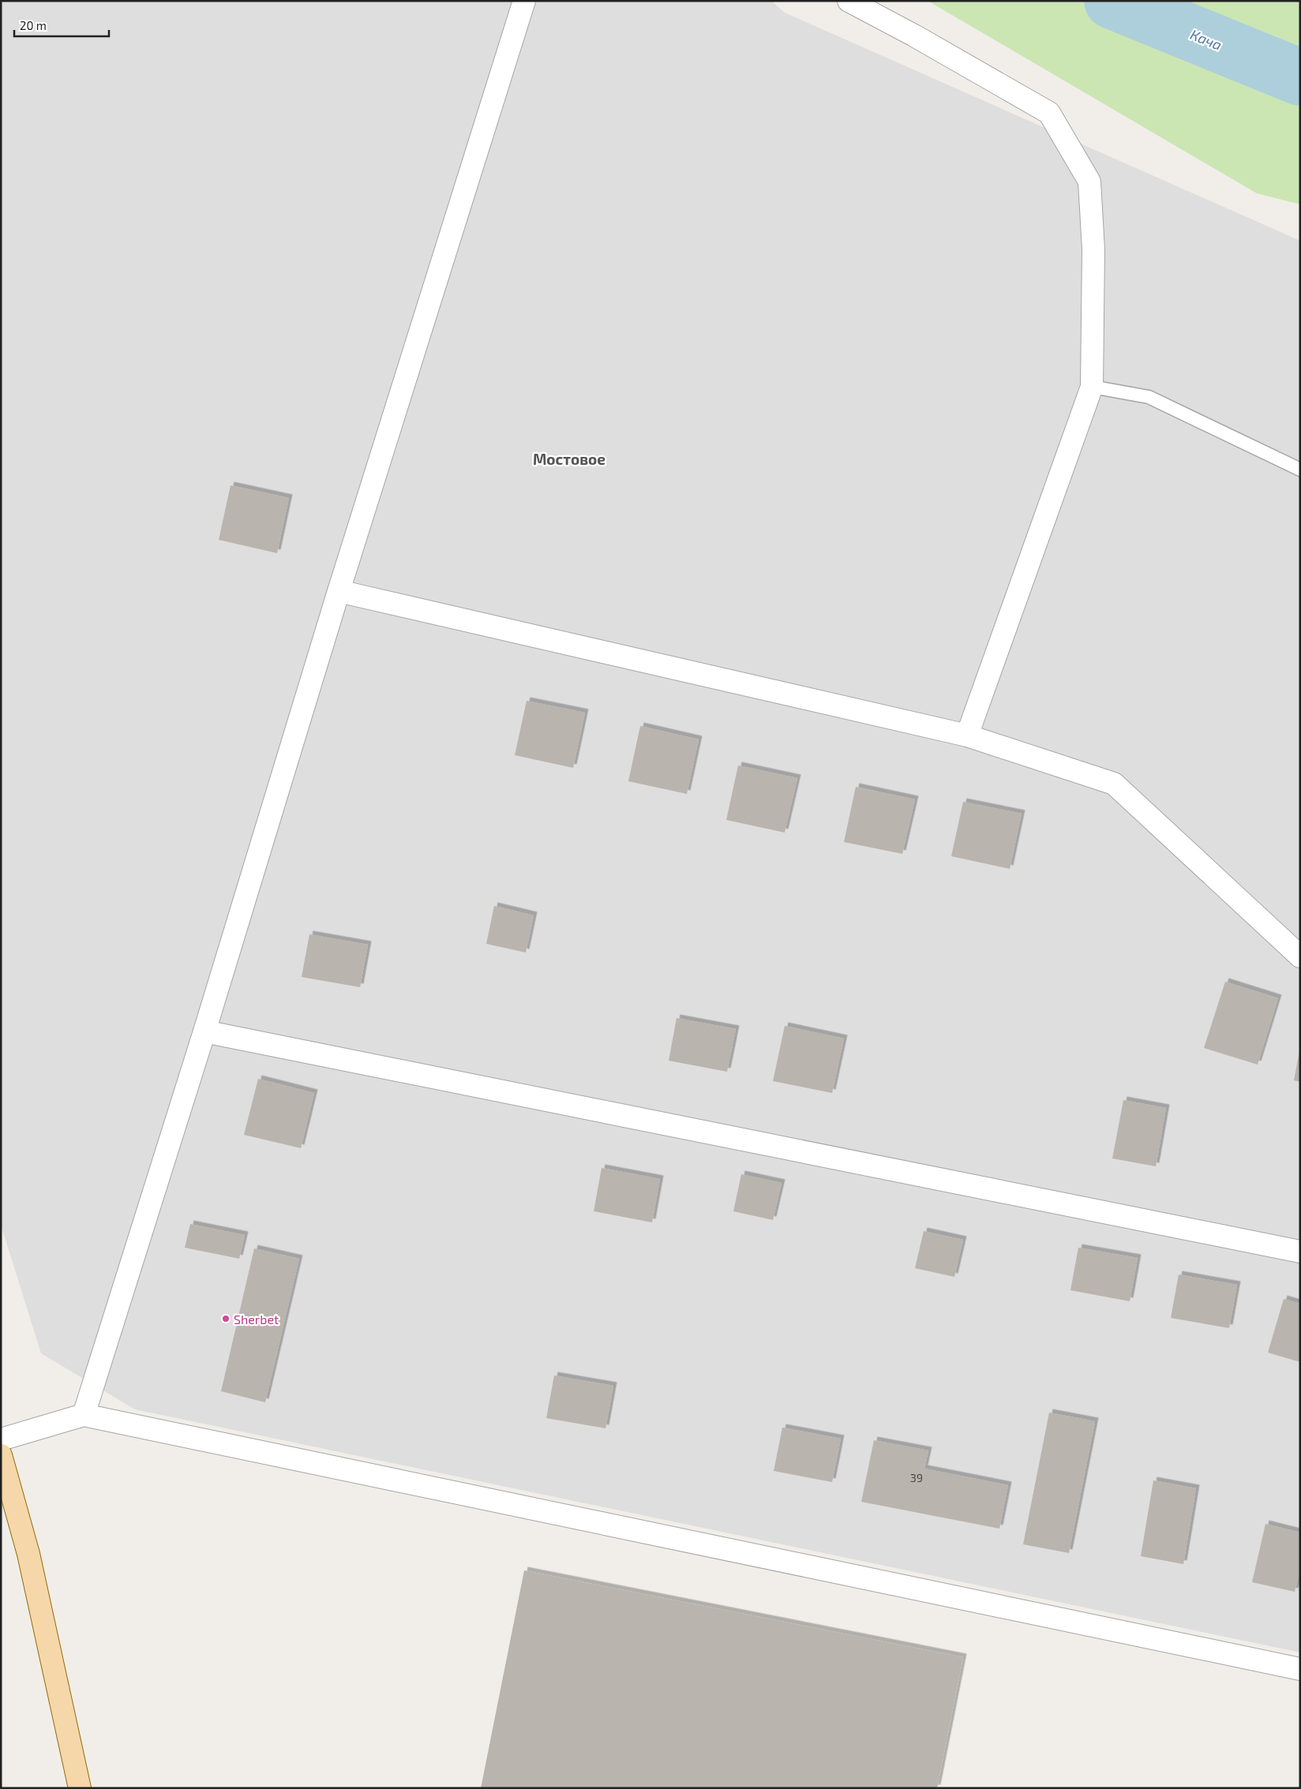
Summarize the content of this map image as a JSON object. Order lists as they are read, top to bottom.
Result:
{
  "districts": ["Мостовое"],
  "water": ["Кача"],
  "places": ["Sherbet"],
  "house_numbers": ["39"],
  "scale_bar": "20 m"
}
